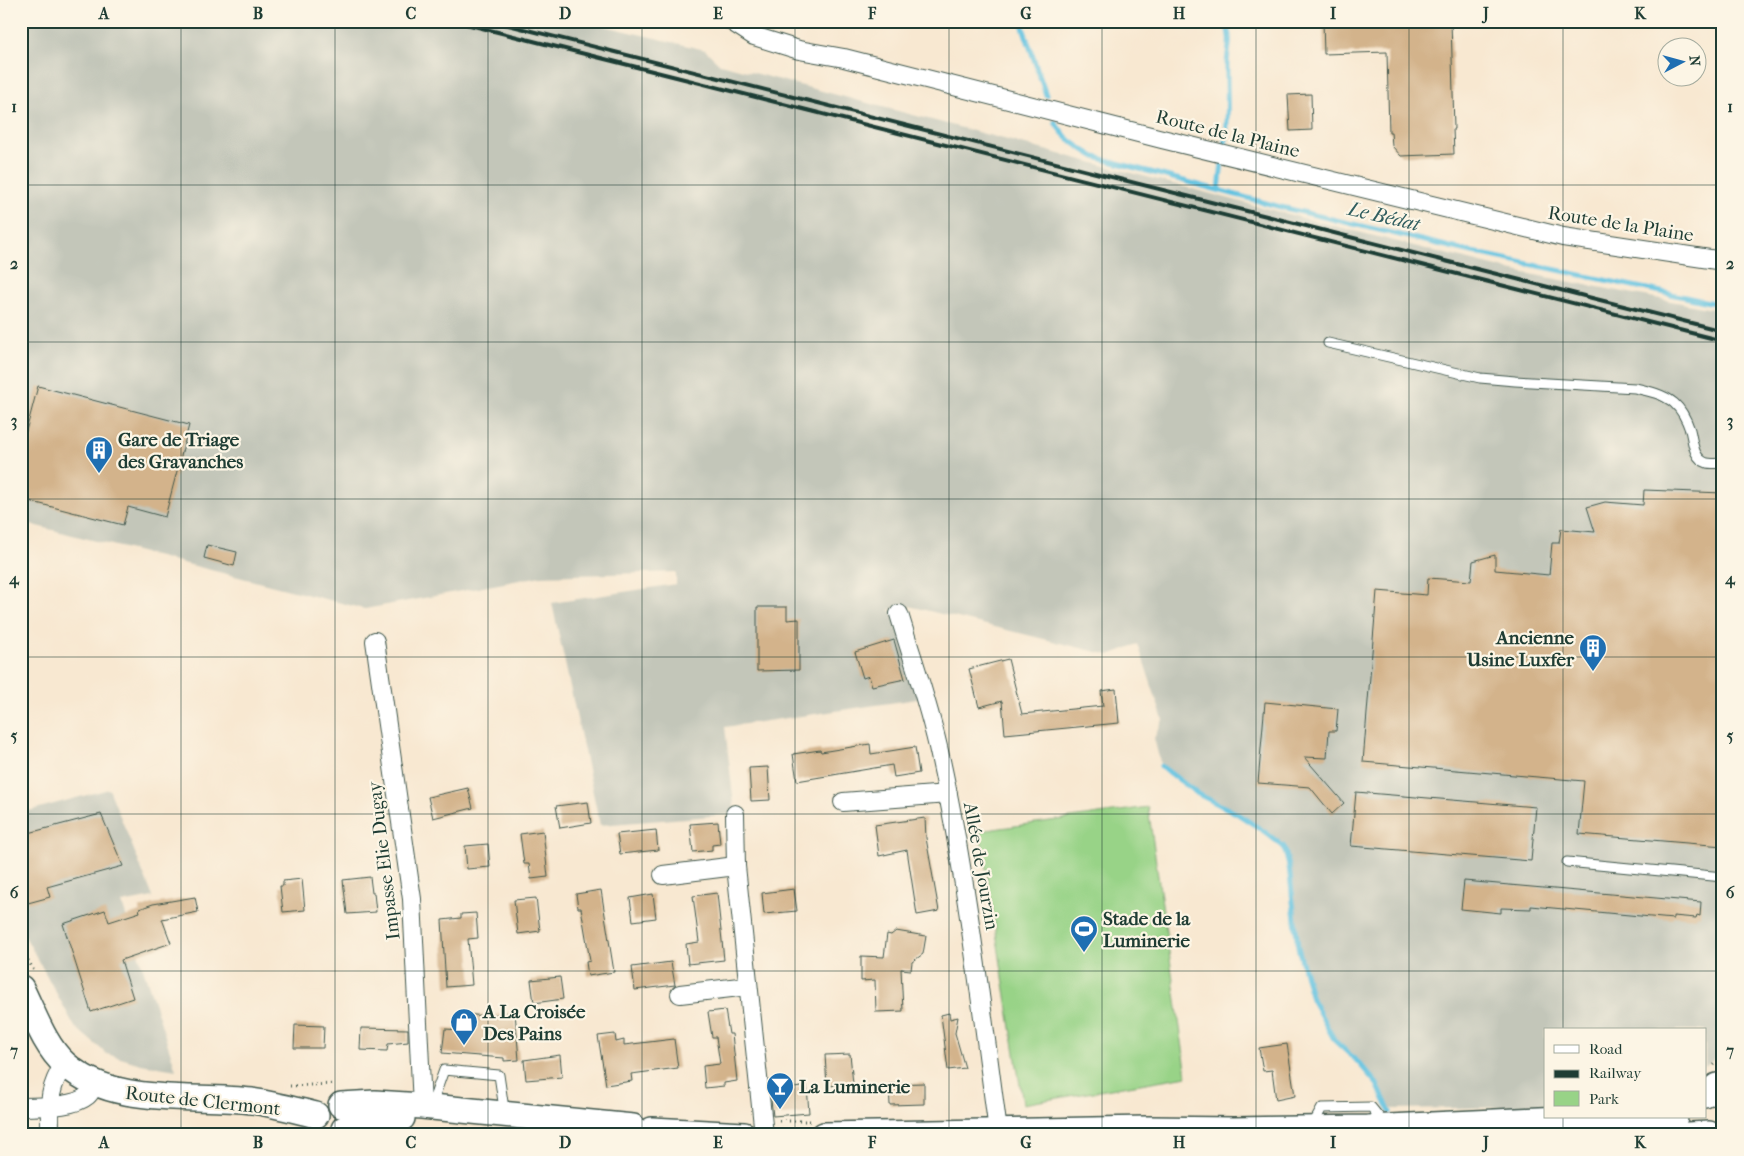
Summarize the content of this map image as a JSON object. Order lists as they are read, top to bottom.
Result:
{
  "streets": {
    "main road": ["Route de Clermont"],
    "street": ["Route de la Plaine", "Impasse Elie Dugay", "Allée de Jourzin"]
  },
  "water": ["Le Bédat"],
  "places": {
    "building": ["Gare de Triage des Gravanches", "Ancienne Usine Luxfer"],
    "sports": ["Stade de la Luminerie"],
    "shop": ["A La Croisée Des Pains"],
    "bar": ["La Luminerie"]
  },
  "legend": ["Road", "Railway", "Park"],
  "north": "right",
  "grid": {
    "columns": [
      "A",
      "B",
      "C",
      "D",
      "E",
      "F",
      "G",
      "H",
      "I",
      "J",
      "K"
    ],
    "rows": [
      "1",
      "2",
      "3",
      "4",
      "5",
      "6",
      "7"
    ]
  }
}
